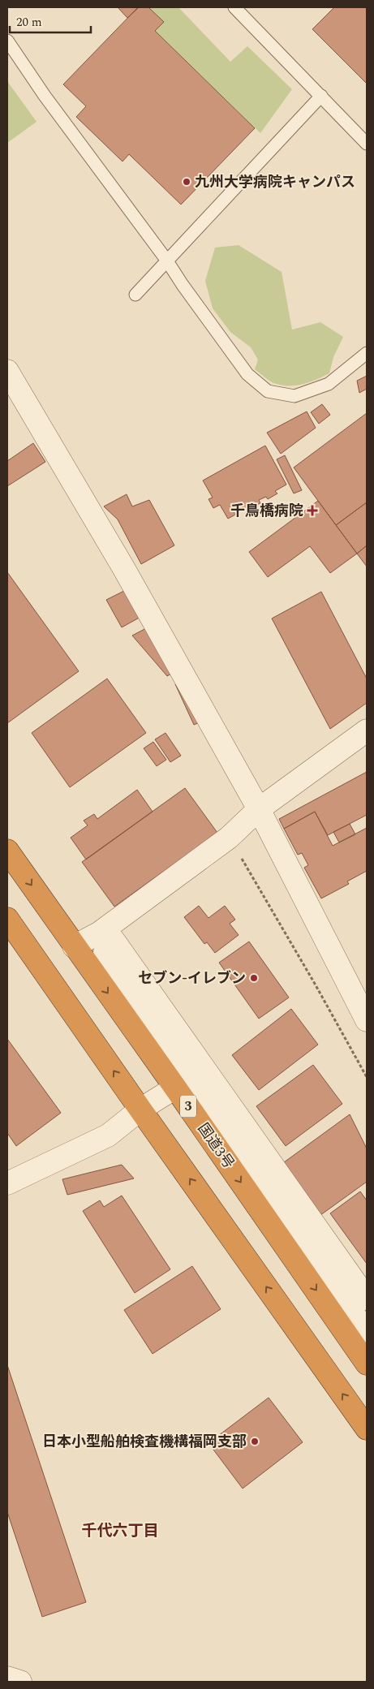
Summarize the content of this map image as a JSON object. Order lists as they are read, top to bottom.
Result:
{
  "streets": {
    "highway": ["3", "国道3号"]
  },
  "districts": ["千代六丁目"],
  "places": {
    "other": ["九州大学病院キャンパス", "セブン-イレブン", "日本小型船舶検査機構福岡支部"],
    "health": ["千鳥橋病院"]
  },
  "scale_bar": "20 m"
}
